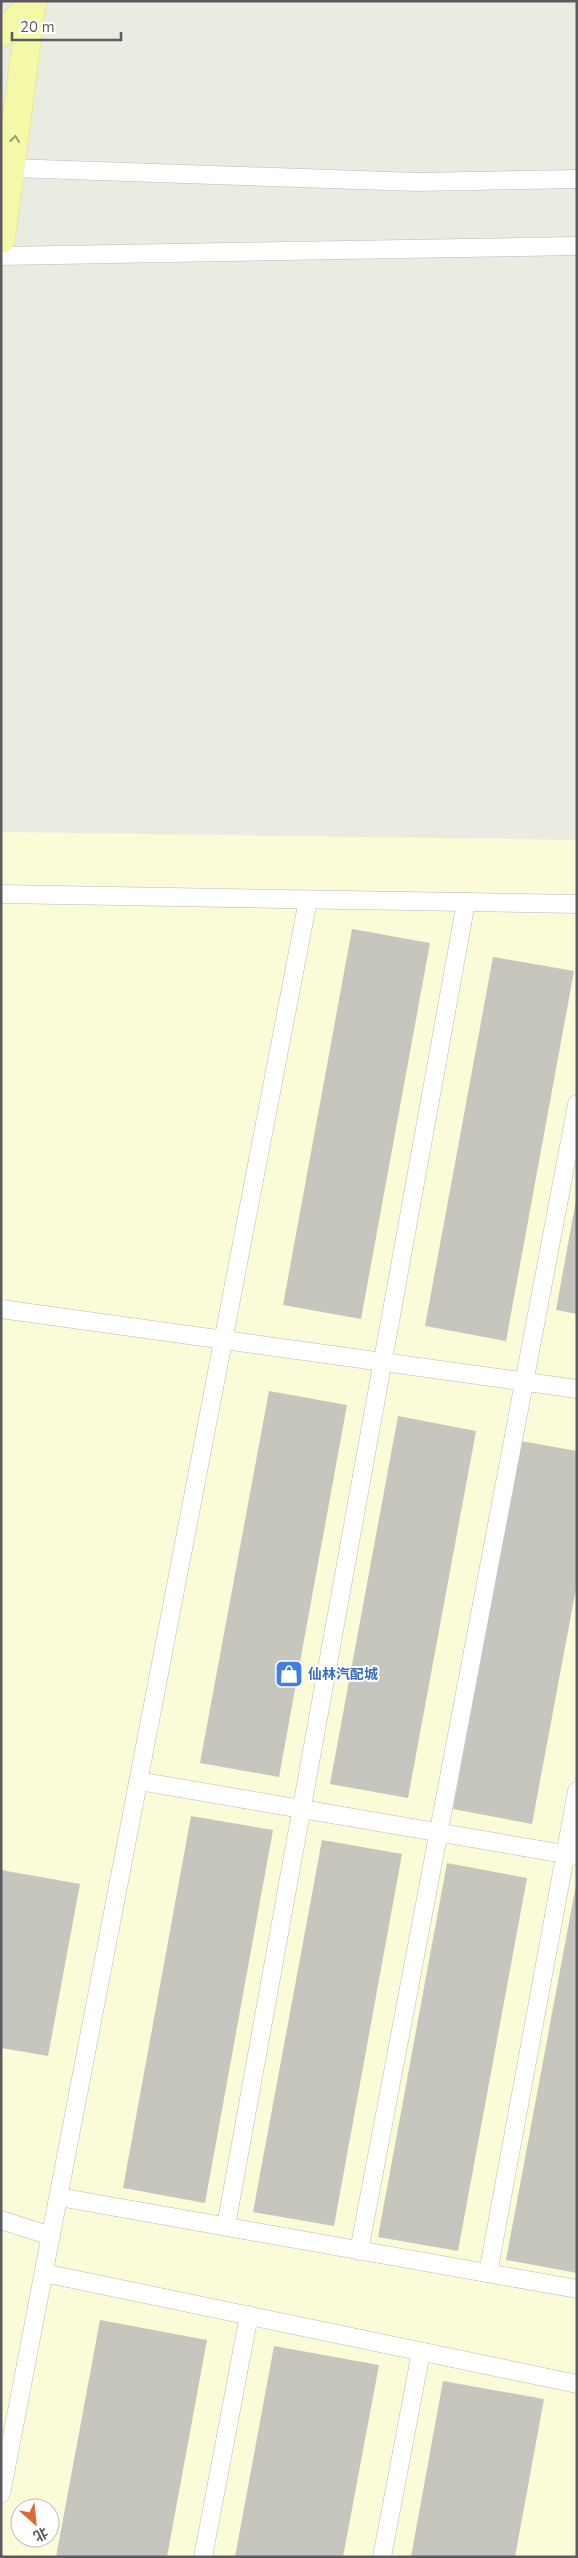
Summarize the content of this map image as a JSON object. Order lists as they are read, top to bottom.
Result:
{
  "places": {
    "shop": ["仙林汽配城"]
  },
  "scale_bar": "20 m",
  "north": "bottom right"
}
